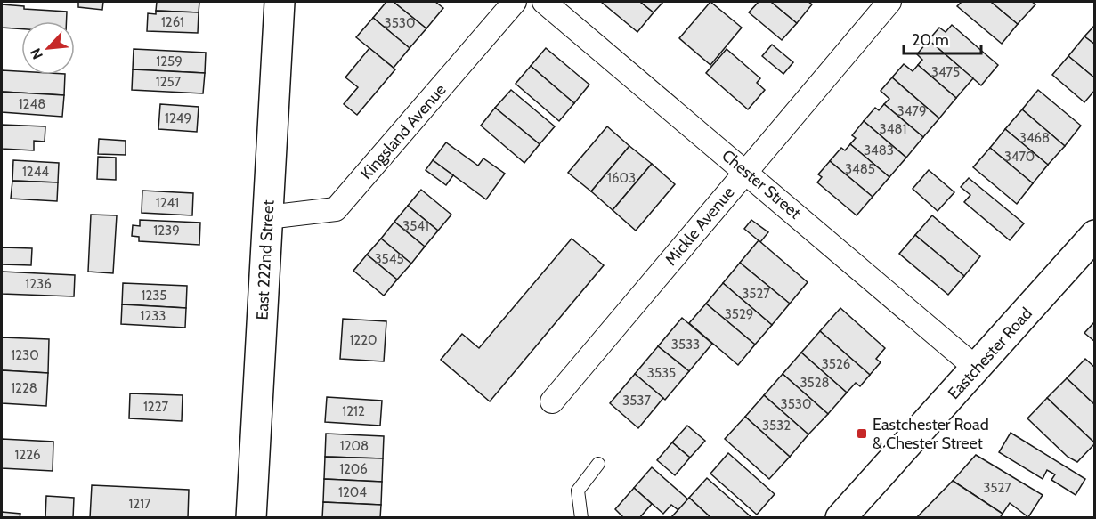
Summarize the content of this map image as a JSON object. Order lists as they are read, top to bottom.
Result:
{
  "streets": {
    "street": [
      "Kingsland Avenue",
      "Chester Street",
      "Mickle Avenue",
      "East 222nd Street",
      "Eastchester Road"
    ]
  },
  "crossings": [
    ["Kingsland Avenue", "East 222nd Street"],
    ["Chester Street", "Mickle Avenue"],
    ["Chester Street", "Eastchester Road"]
  ],
  "places": {
    "transit": ["Eastchester Road & Chester Street"]
  },
  "house_numbers": [
    "1261",
    "3530",
    "1259",
    "3475",
    "1257",
    "1248",
    "3479",
    "1249",
    "3481",
    "3468",
    "3483",
    "3470",
    "3485",
    "1244",
    "1603",
    "1241",
    "3541",
    "1239",
    "3545",
    "1236",
    "3527",
    "1235",
    "3529",
    "1233",
    "1220",
    "3533",
    "1230",
    "3526",
    "3535",
    "3528",
    "1228",
    "3537",
    "3530",
    "1227",
    "1212",
    "3532",
    "1208",
    "1226",
    "1206",
    "3527",
    "1204",
    "1217"
  ],
  "scale_bar": "20 m",
  "north": "bottom left"
}
